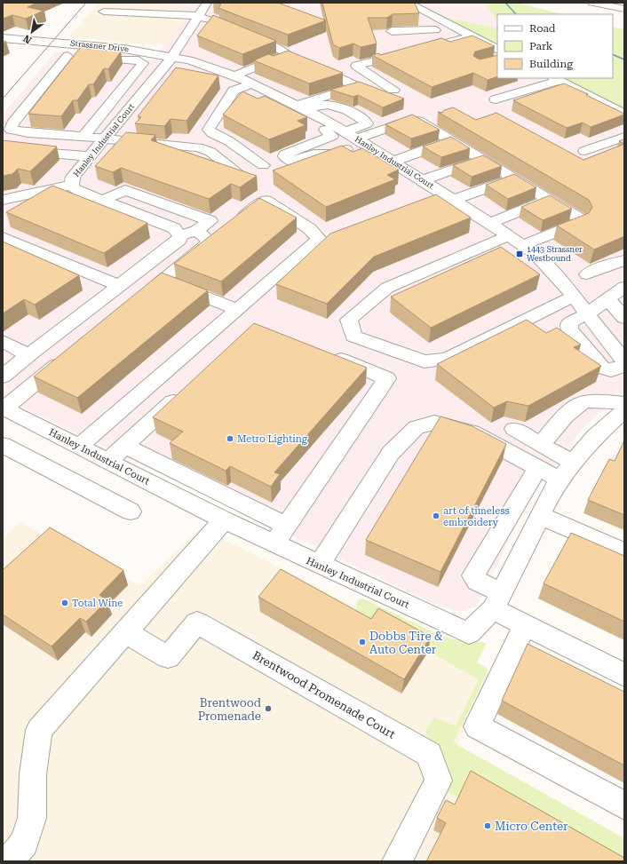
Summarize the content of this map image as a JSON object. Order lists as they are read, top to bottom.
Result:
{
  "streets": {
    "street": ["Strassner Drive", "Hanley Industrial Court", "Brentwood Promenade Court"]
  },
  "crossings": [
    ["Strassner Drive", "Hanley Industrial Court"]
  ],
  "places": {
    "transit": ["1443 Strassner Westbound"],
    "other": [
      "Metro Lighting",
      "art of timeless embroidery",
      "Total Wine",
      "Dobbs Tire & Auto Center",
      "Brentwood Promenade",
      "Micro Center"
    ]
  },
  "legend": ["Road", "Park", "Building"],
  "north": "bottom left"
}
